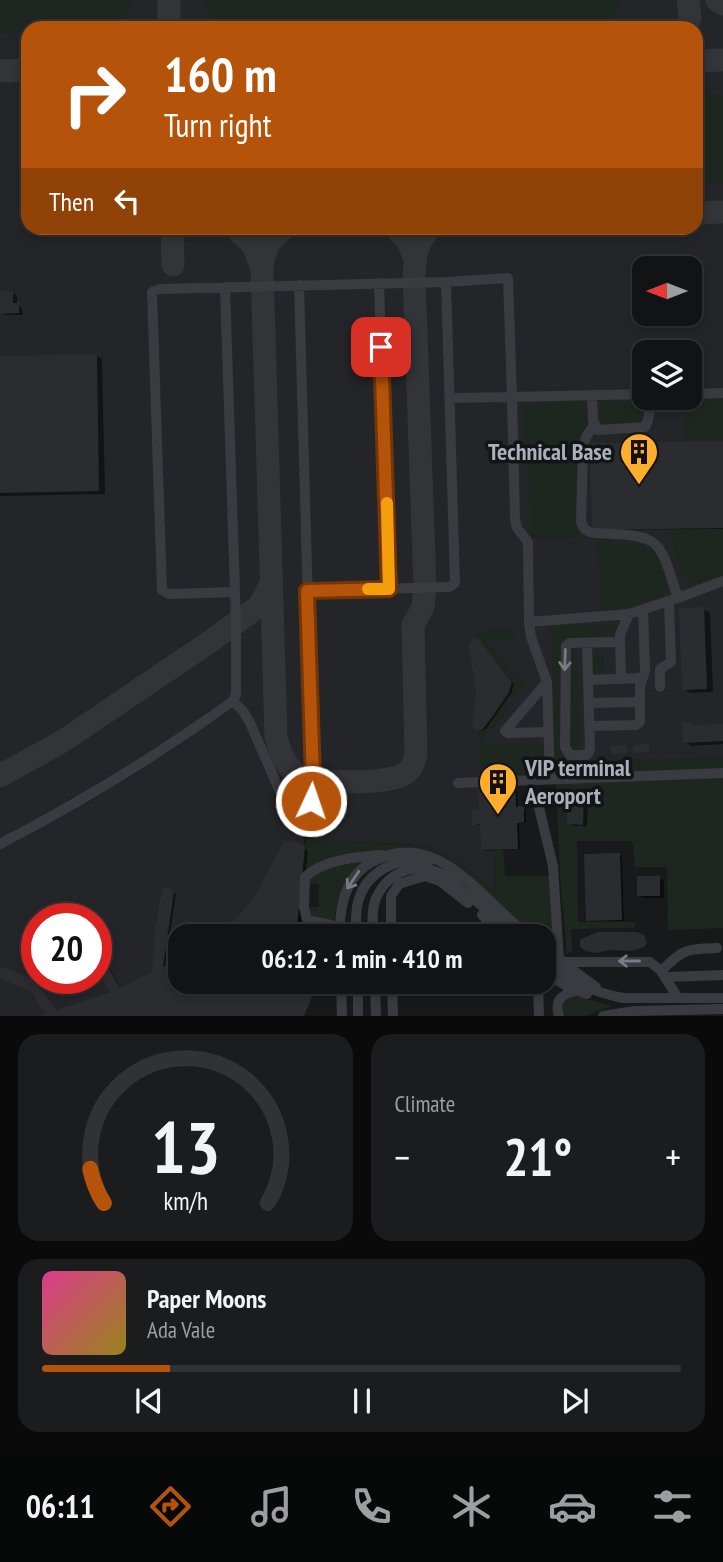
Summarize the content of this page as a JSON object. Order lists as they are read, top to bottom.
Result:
{
  "places": {
    "building": ["Technical Base", "VIP terminal Aeroport"]
  },
  "north": "left",
  "page": {
    "turn": ["160 m", "Turn right"],
    "then": "Then",
    "limit": "20",
    "trip": "06:12 · 1 min · 410 m",
    "tile": "Climate",
    "heat": ["−", "21°", "+"],
    "song": ["Paper Moons", "Ada Vale"],
    "tabs": "06:11",
    "gauge": ["13", "km/h"]
  }
}
